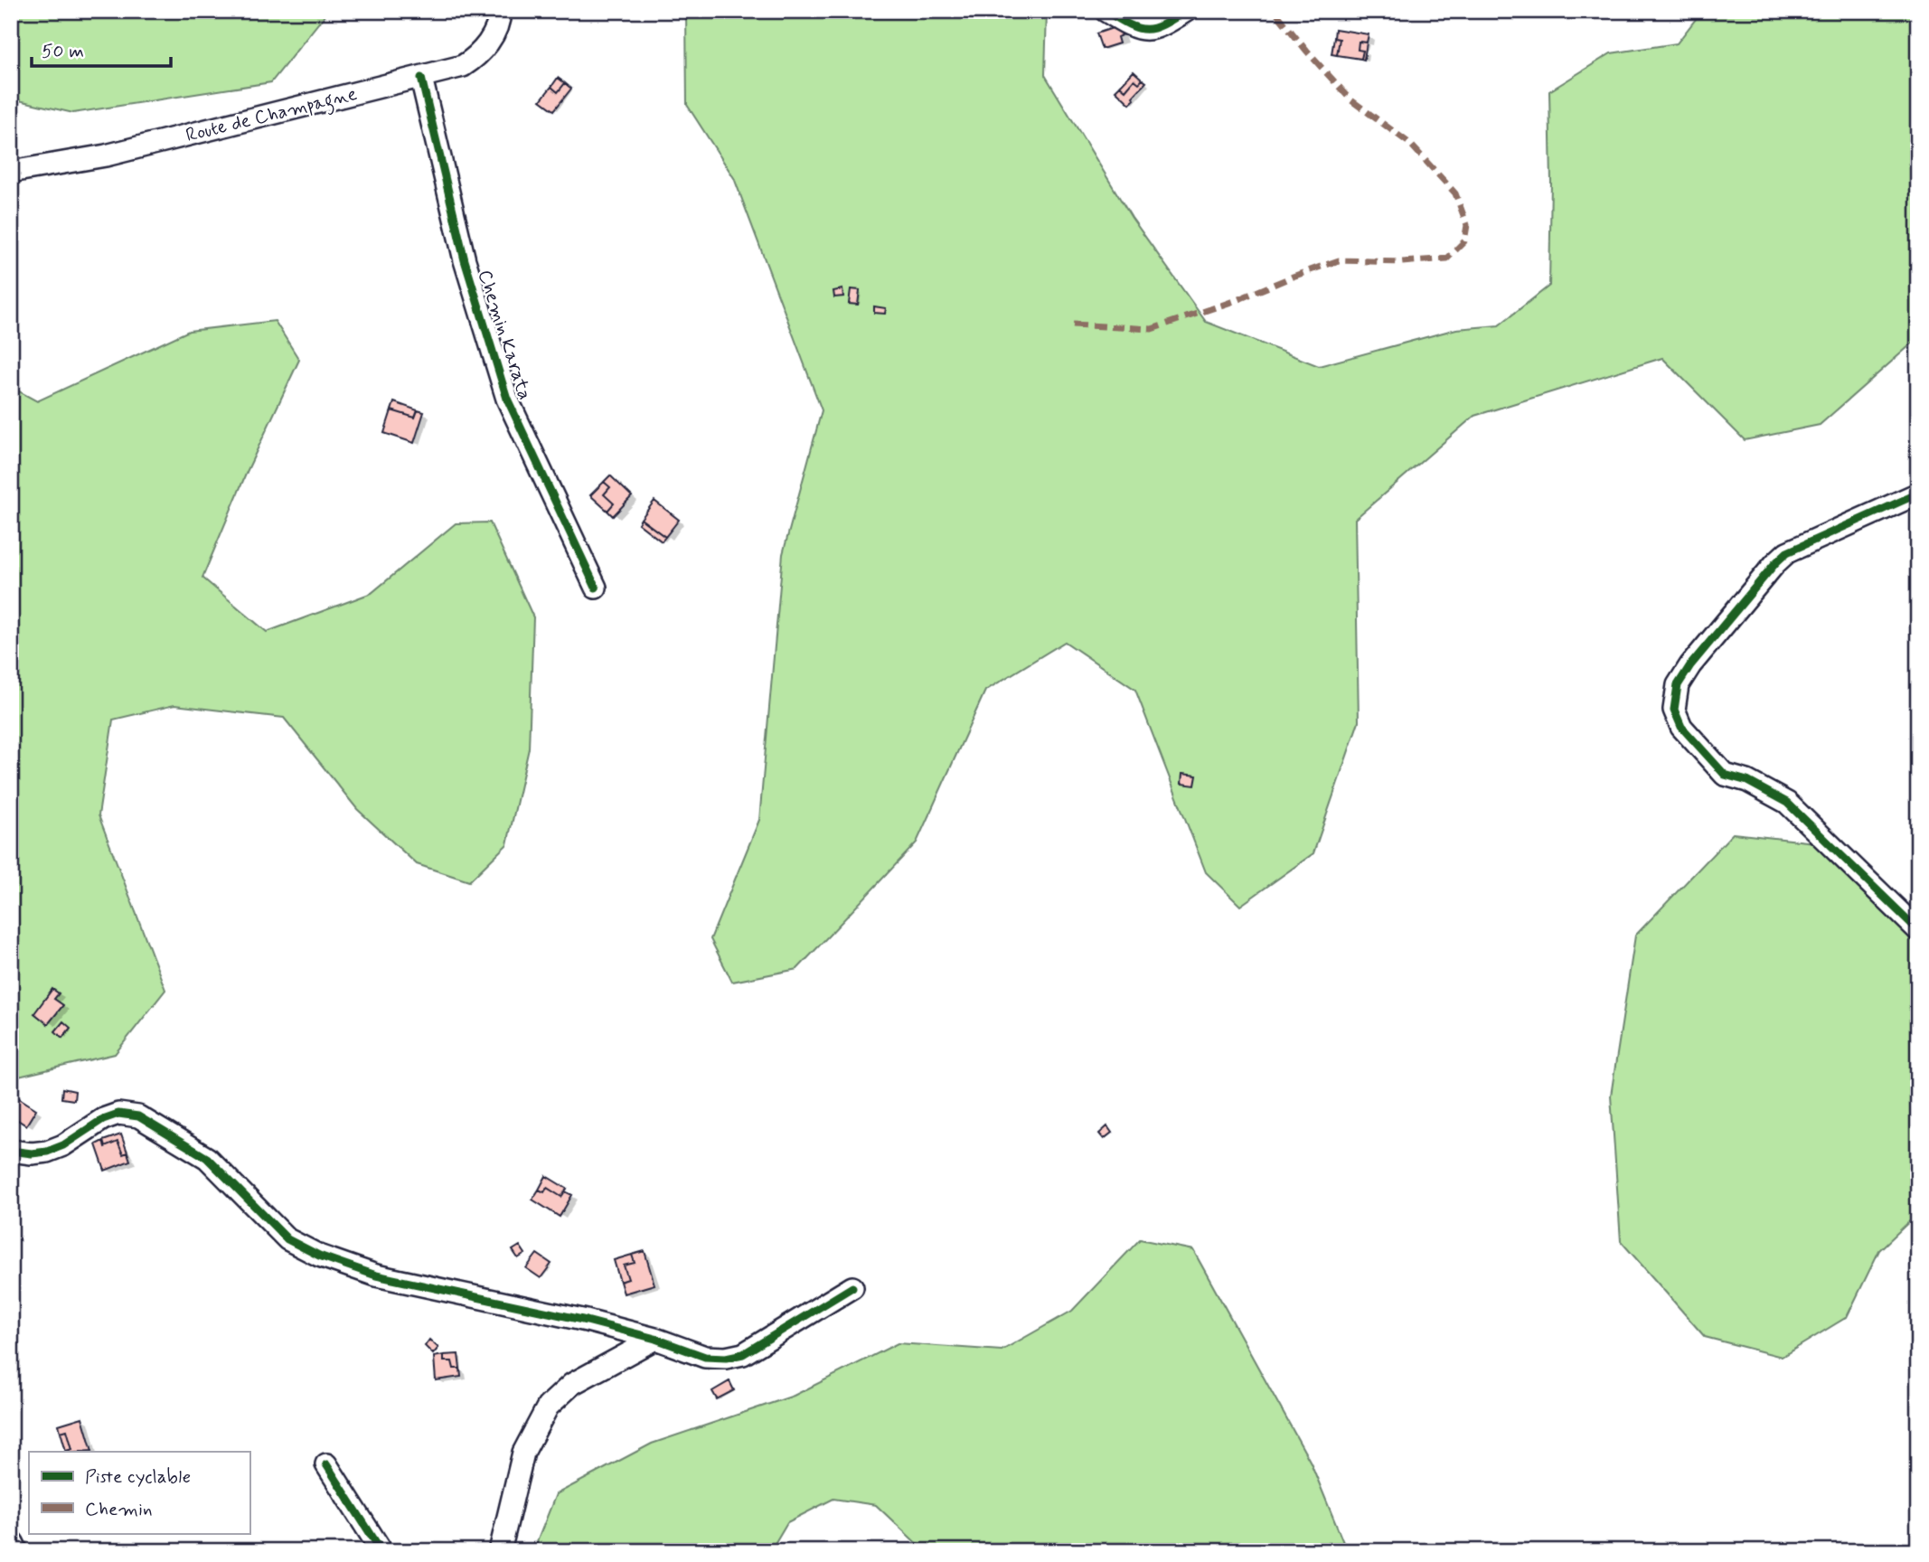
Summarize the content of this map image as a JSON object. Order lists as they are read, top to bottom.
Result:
{
  "streets": {
    "street": ["Route de Champagne", "Chemin Karata"]
  },
  "crossings": [
    ["Route de Champagne", "Chemin Karata"]
  ],
  "legend": ["Piste cyclable", "Chemin"],
  "scale_bar": "50 m"
}
